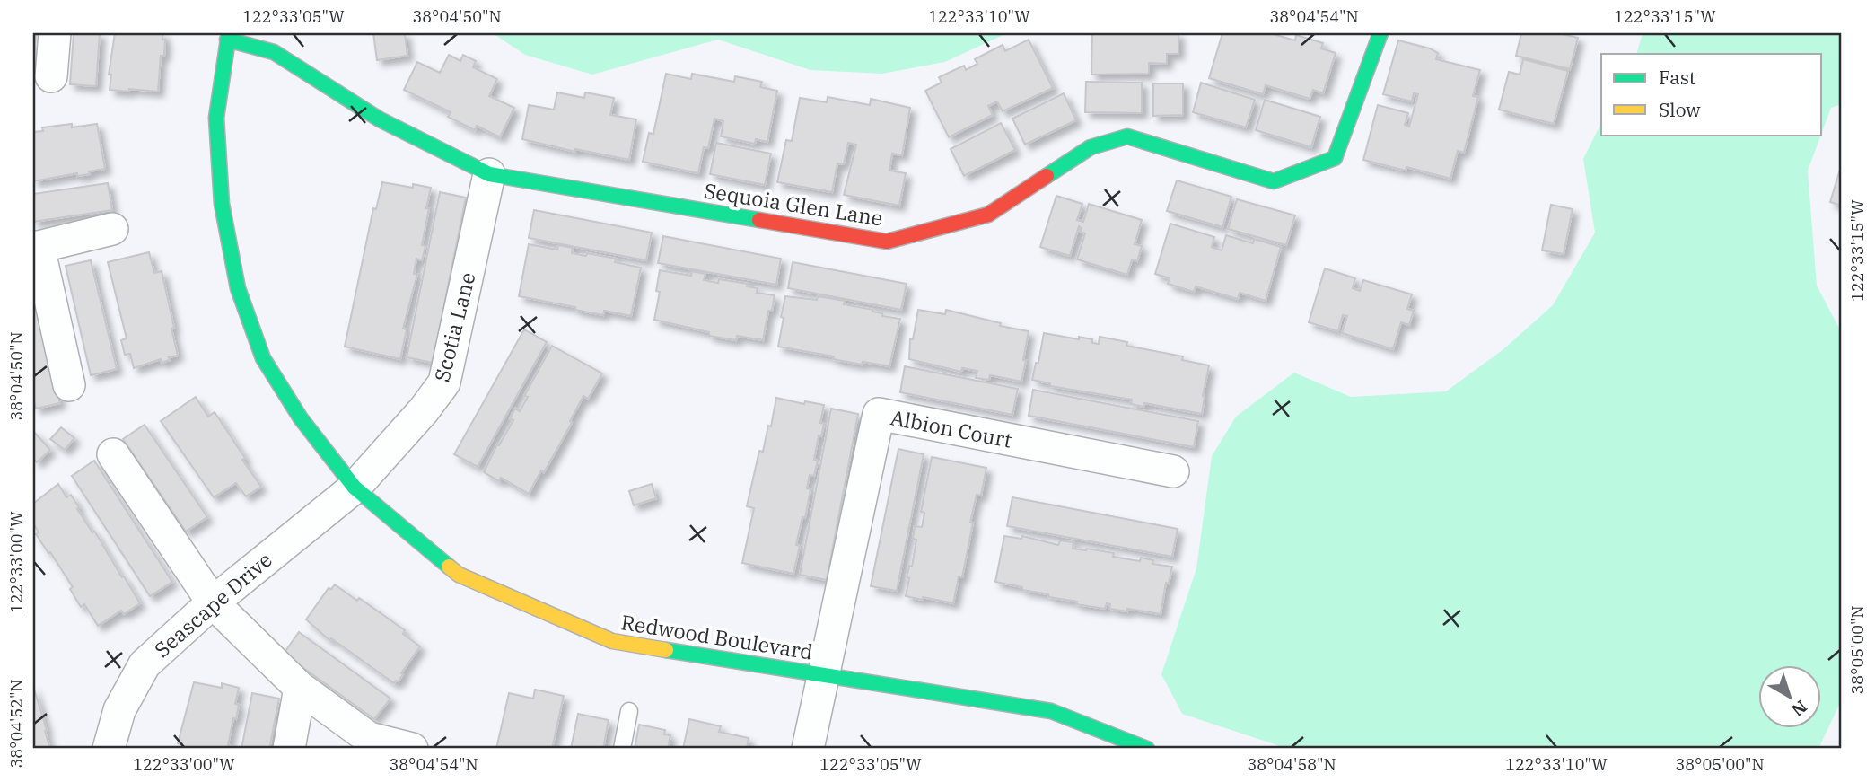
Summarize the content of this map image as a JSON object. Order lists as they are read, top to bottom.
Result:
{
  "streets": {
    "street": [
      "Sequoia Glen Lane",
      "Scotia Lane",
      "Albion Court",
      "Seascape Drive",
      "Redwood Boulevard"
    ]
  },
  "crossings": [
    ["Sequoia Glen Lane", "Scotia Lane"],
    ["Sequoia Glen Lane", "Redwood Boulevard"],
    ["Scotia Lane", "Seascape Drive"],
    ["Scotia Lane", "Redwood Boulevard"],
    ["Albion Court", "Redwood Boulevard"],
    ["Seascape Drive", "Redwood Boulevard"]
  ],
  "legend": ["Fast", "Slow"],
  "north": "bottom right",
  "coordinates": [
    "122°33'05\"W",
    "38°04'50\"N",
    "122°33'10\"W",
    "38°04'54\"N",
    "122°33'15\"W",
    "122°33'00\"W",
    "38°05'00\"N",
    "38°04'52\"N",
    "38°04'58\"N"
  ]
}
